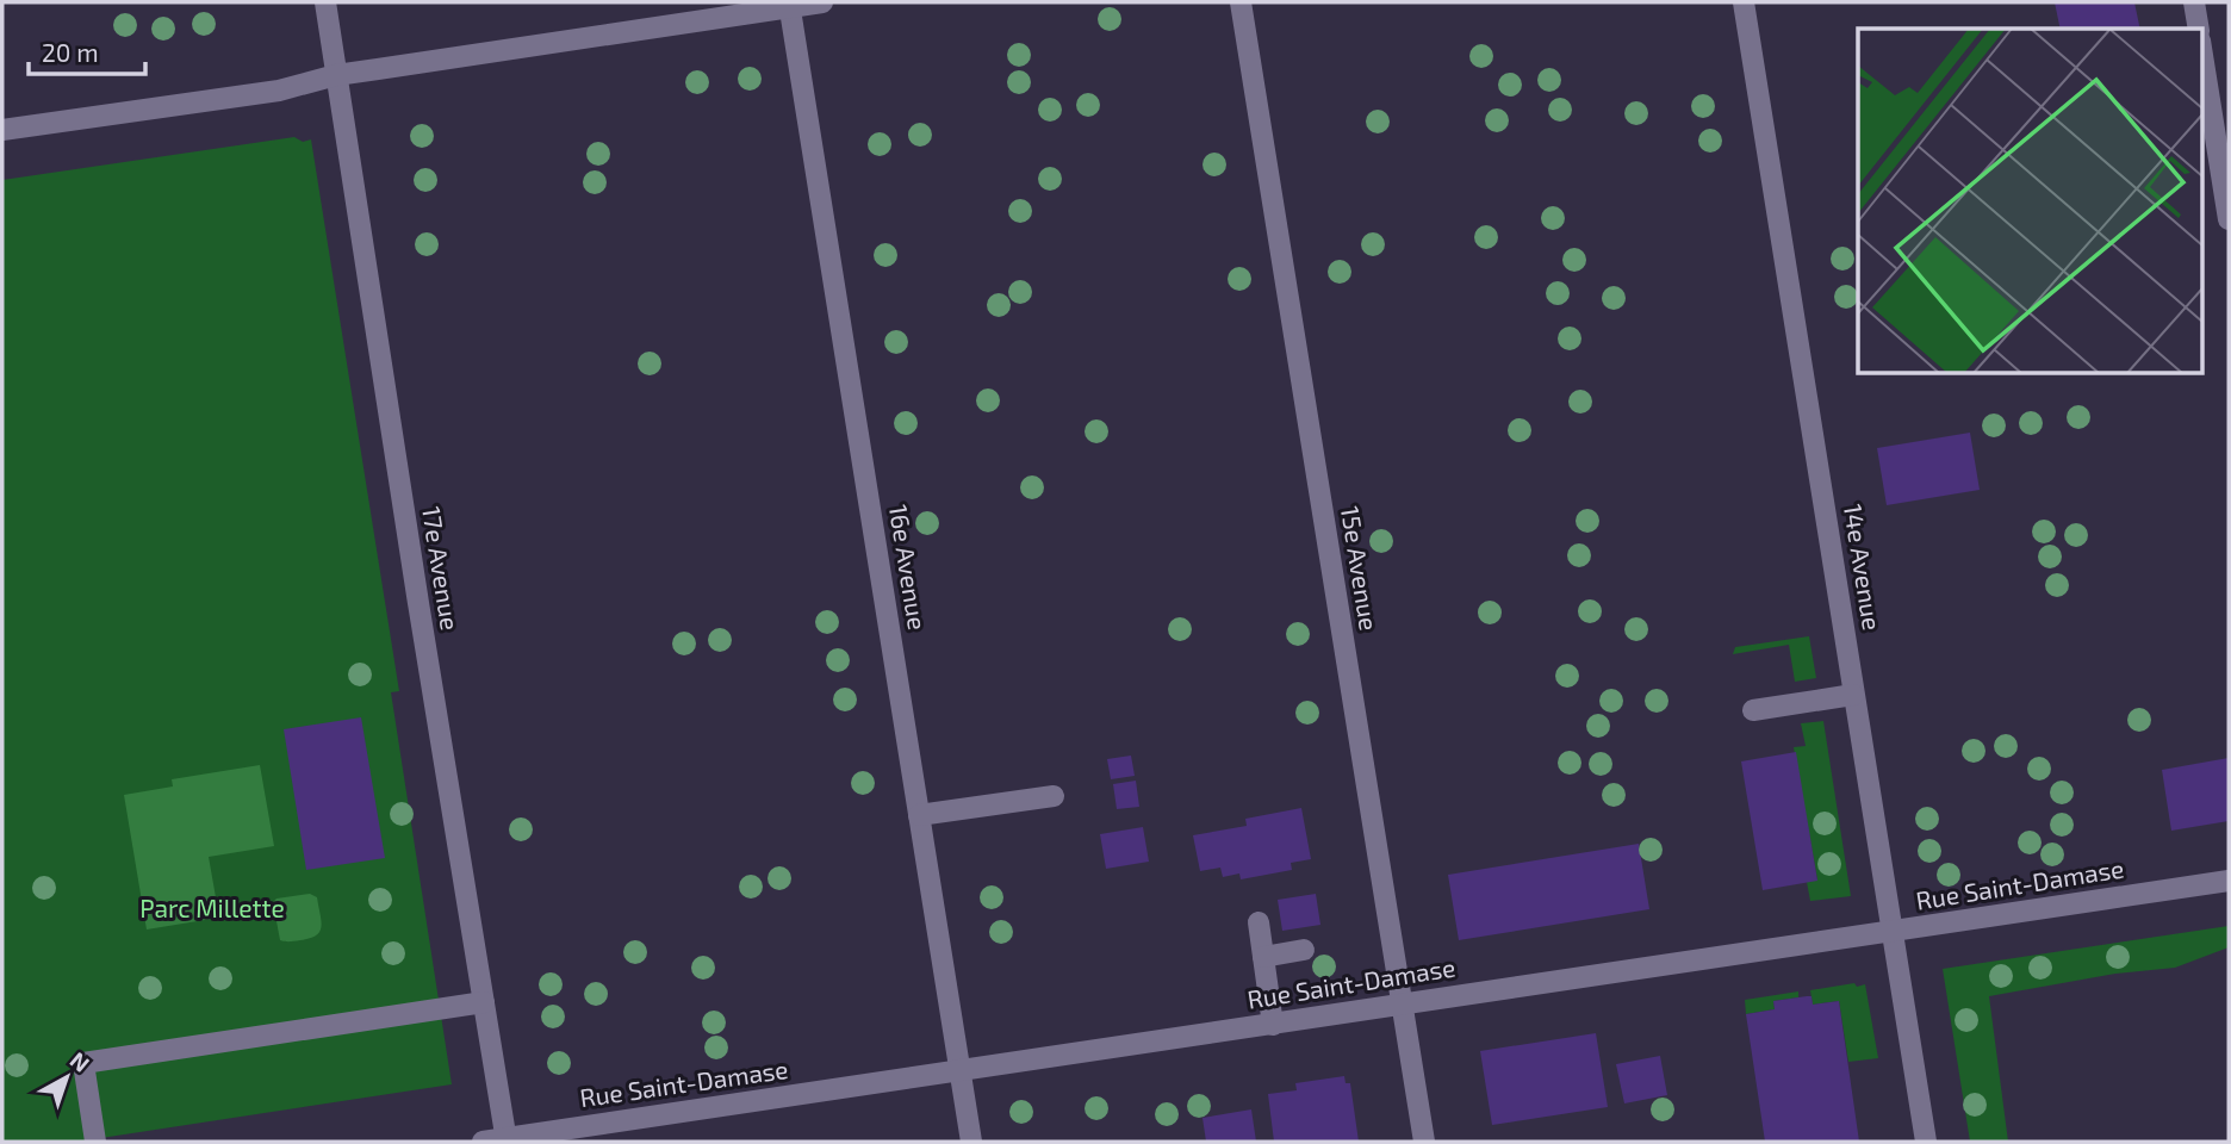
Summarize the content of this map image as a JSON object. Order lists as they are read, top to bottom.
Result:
{
  "streets": {
    "street": [
      "16e Avenue",
      "14e Avenue",
      "17e Avenue",
      "15e Avenue",
      "Rue Saint-Damase"
    ]
  },
  "crossings": [
    ["16e Avenue", "Rue Saint-Damase"],
    ["14e Avenue", "Rue Saint-Damase"],
    ["17e Avenue", "Rue Saint-Damase"],
    ["15e Avenue", "Rue Saint-Damase"]
  ],
  "parks": ["Parc Millette"],
  "scale_bar": "20 m",
  "north": "top right"
}
